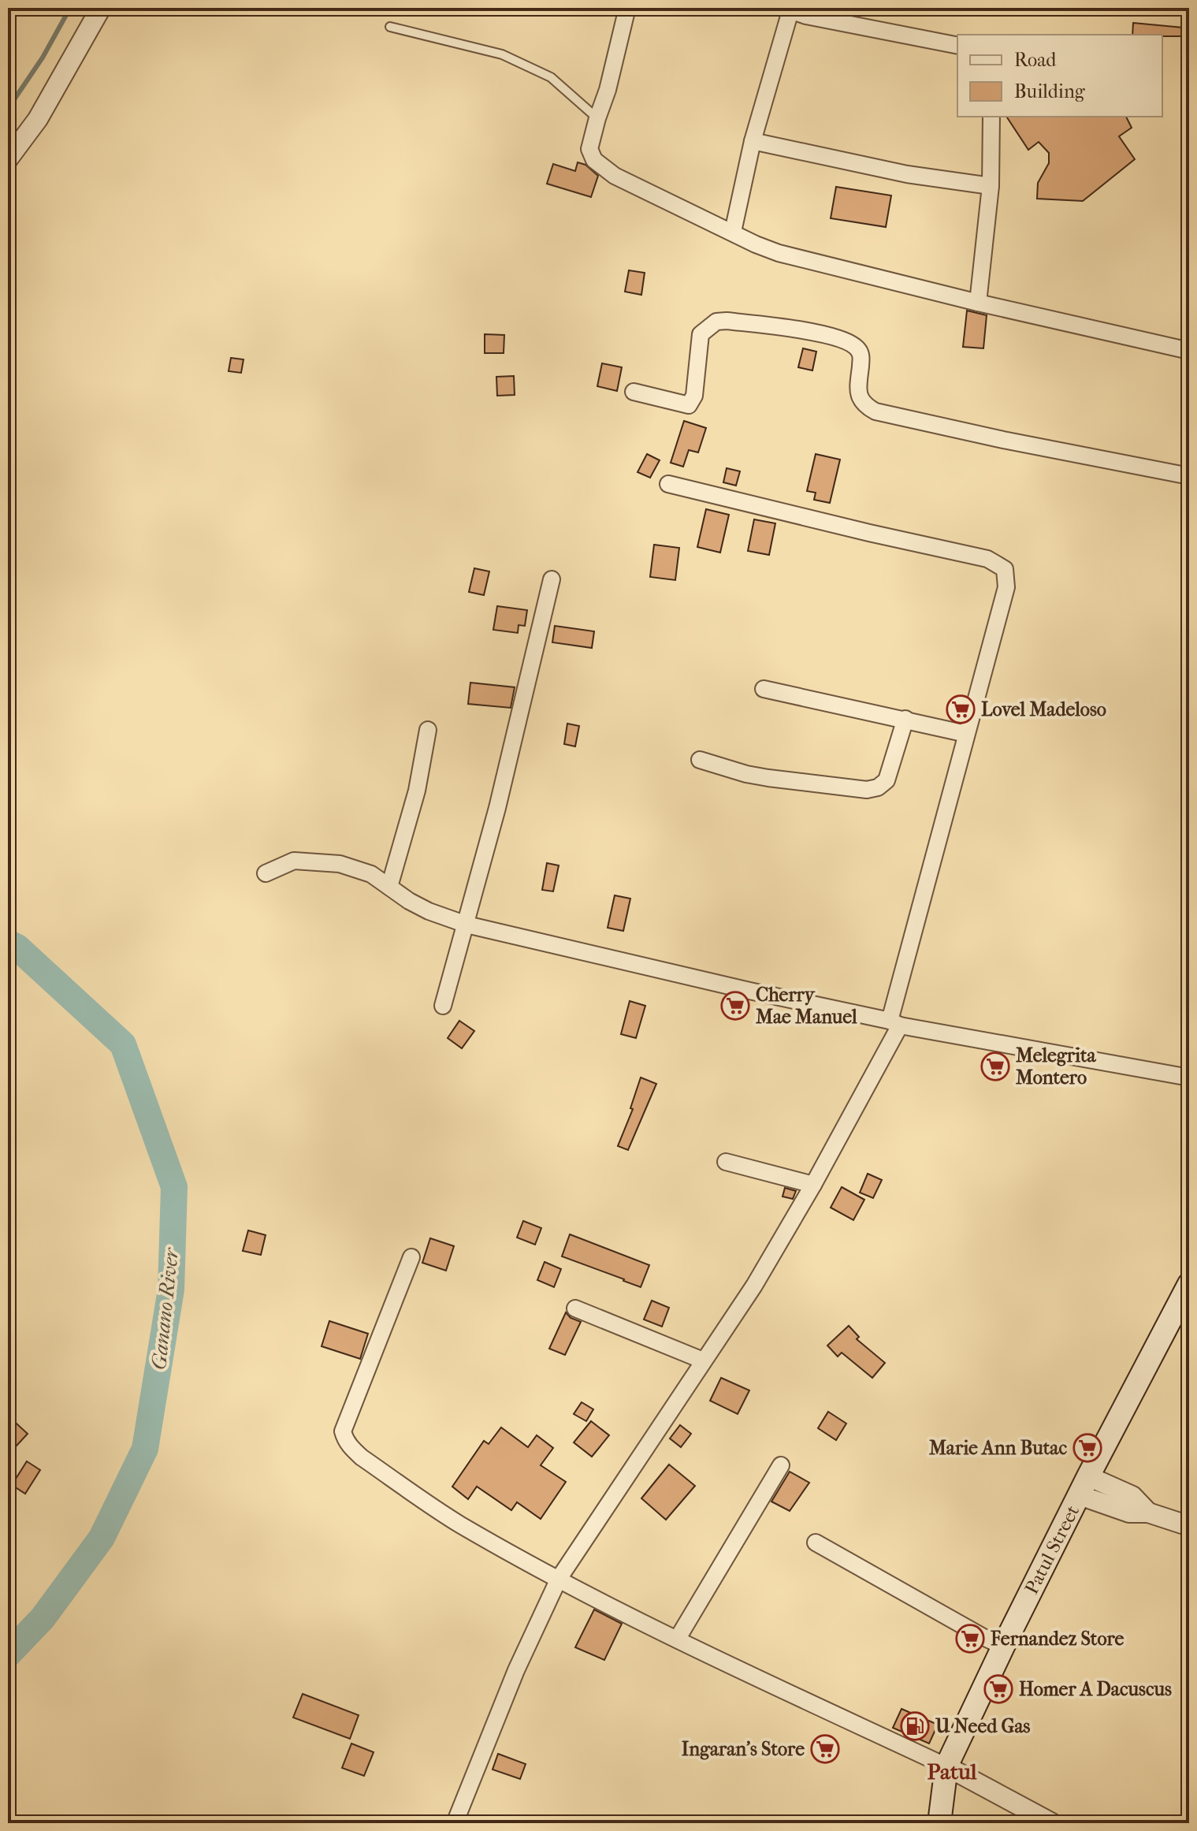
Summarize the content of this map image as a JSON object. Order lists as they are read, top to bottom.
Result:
{
  "streets": {
    "main road": ["Patul Street"]
  },
  "districts": ["Patul"],
  "water": ["Ganano River"],
  "places": {
    "supermarket": [
      "Lovel Madeloso",
      "Cherry Mae Manuel",
      "Melegrita Montero",
      "Marie Ann Butac",
      "Fernandez Store",
      "Homer A Dacuscus",
      "Ingaran's Store"
    ],
    "fuel station": ["U Need Gas"]
  },
  "legend": ["Road", "Building"]
}
